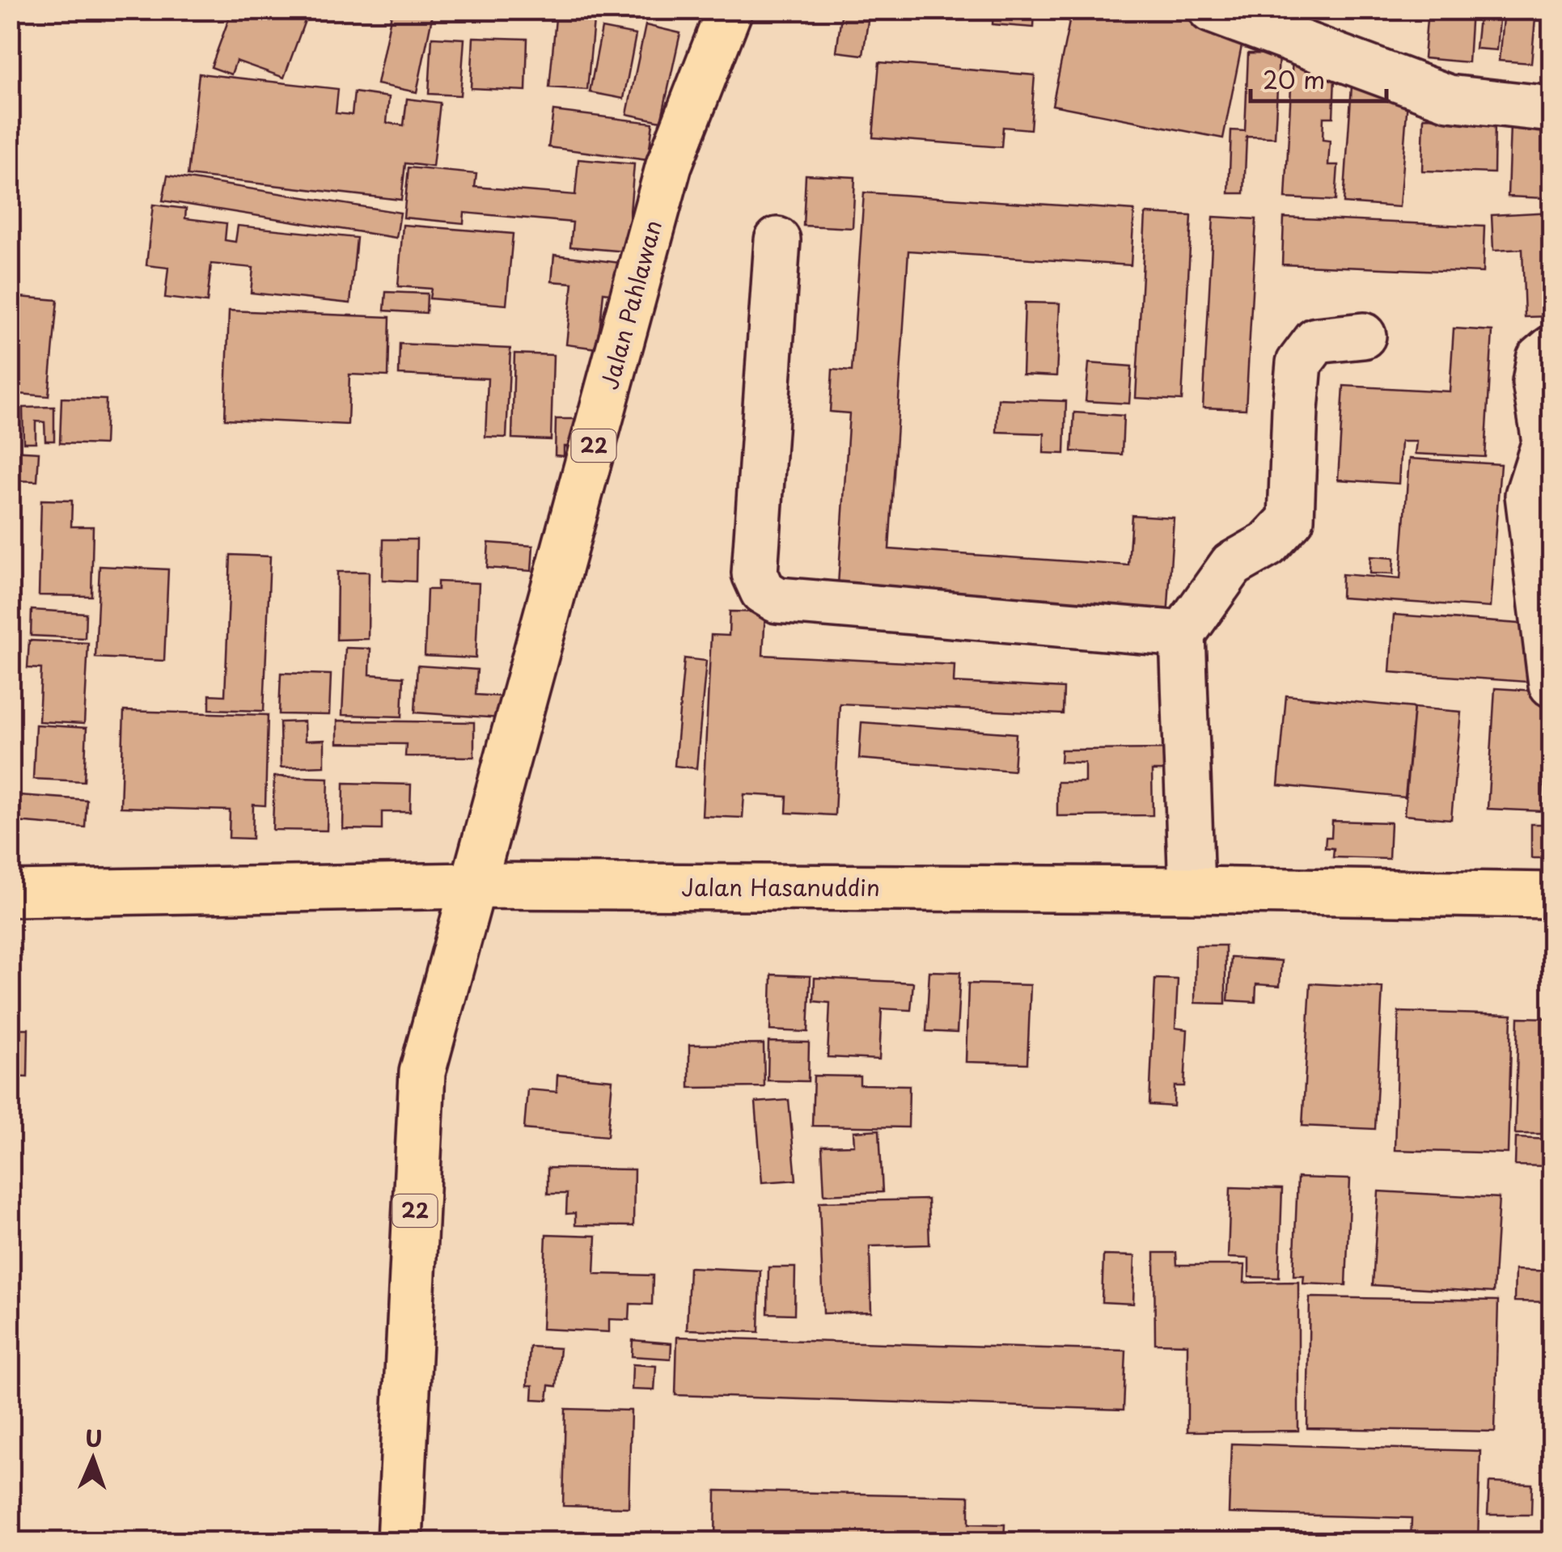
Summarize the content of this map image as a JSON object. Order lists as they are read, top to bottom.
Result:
{
  "streets": {
    "main road": ["Jalan Pahlawan", "22", "Jalan Hasanuddin"]
  },
  "crossings": [
    ["Jalan Pahlawan", "22"],
    ["Jalan Pahlawan", "Jalan Hasanuddin"],
    ["22", "Jalan Hasanuddin"]
  ],
  "scale_bar": "20 m",
  "north": "top"
}
